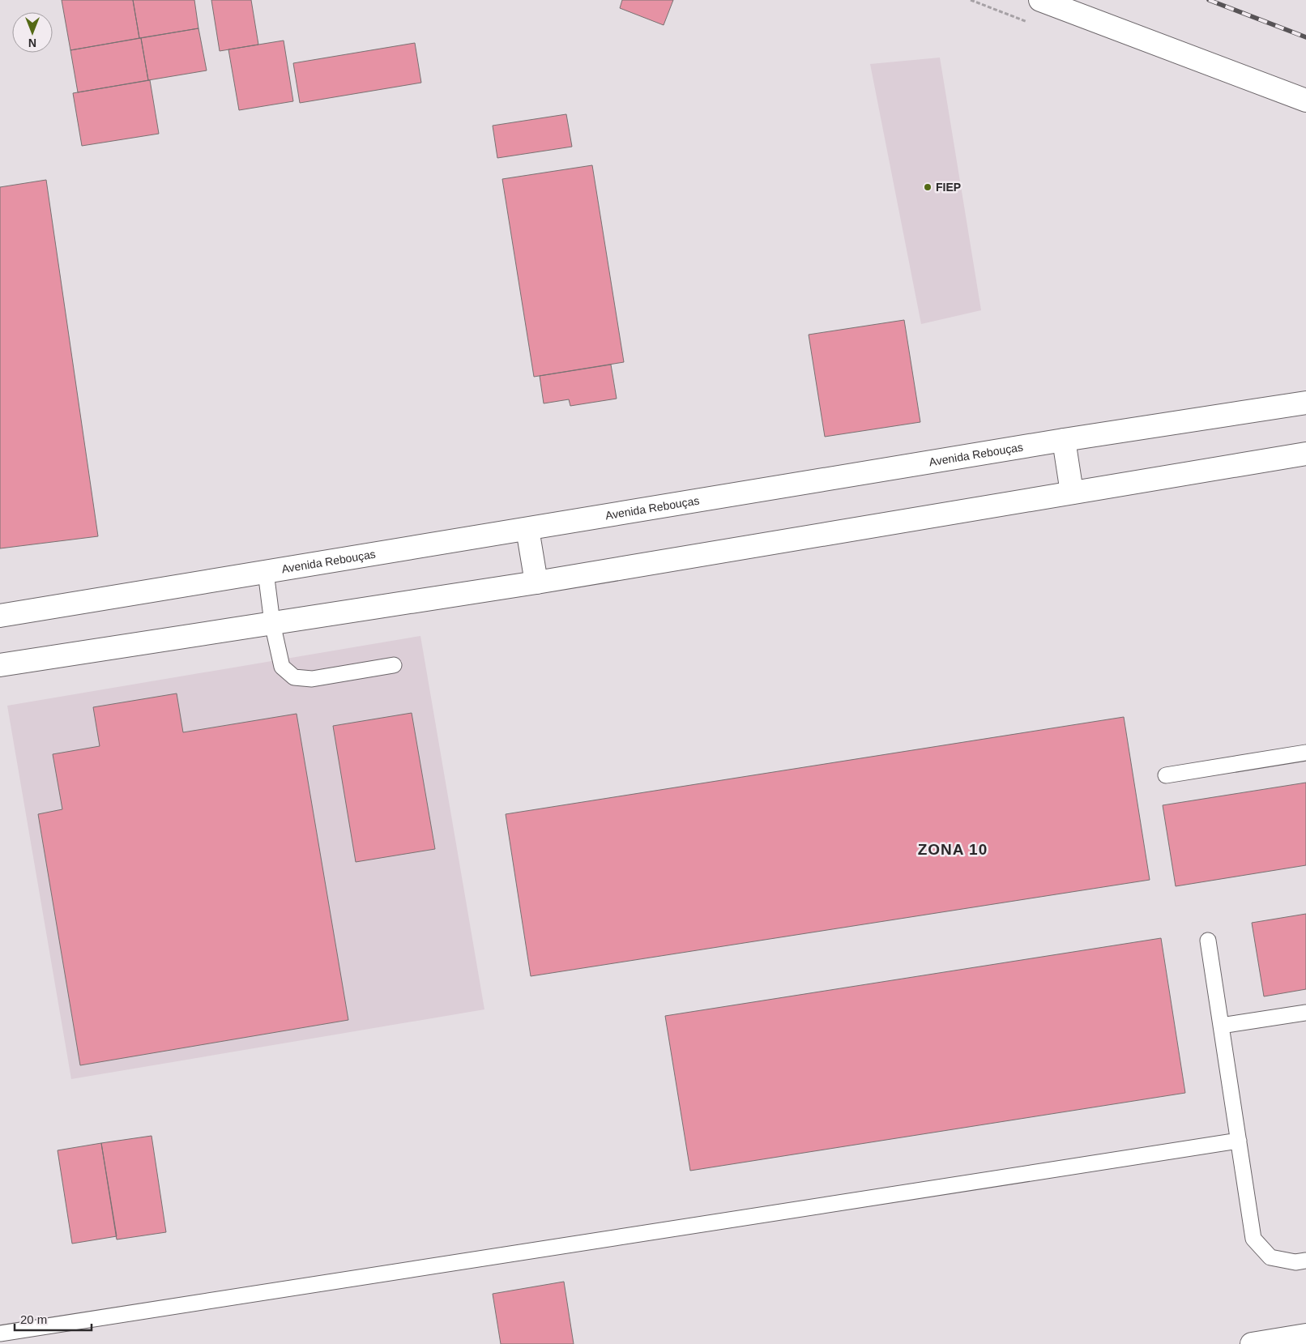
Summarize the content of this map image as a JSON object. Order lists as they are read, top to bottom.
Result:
{
  "streets": {
    "main road": ["Avenida Rebouças"]
  },
  "districts": ["ZONA 10"],
  "places": ["FIEP"],
  "scale_bar": "20 m",
  "north": "bottom"
}
